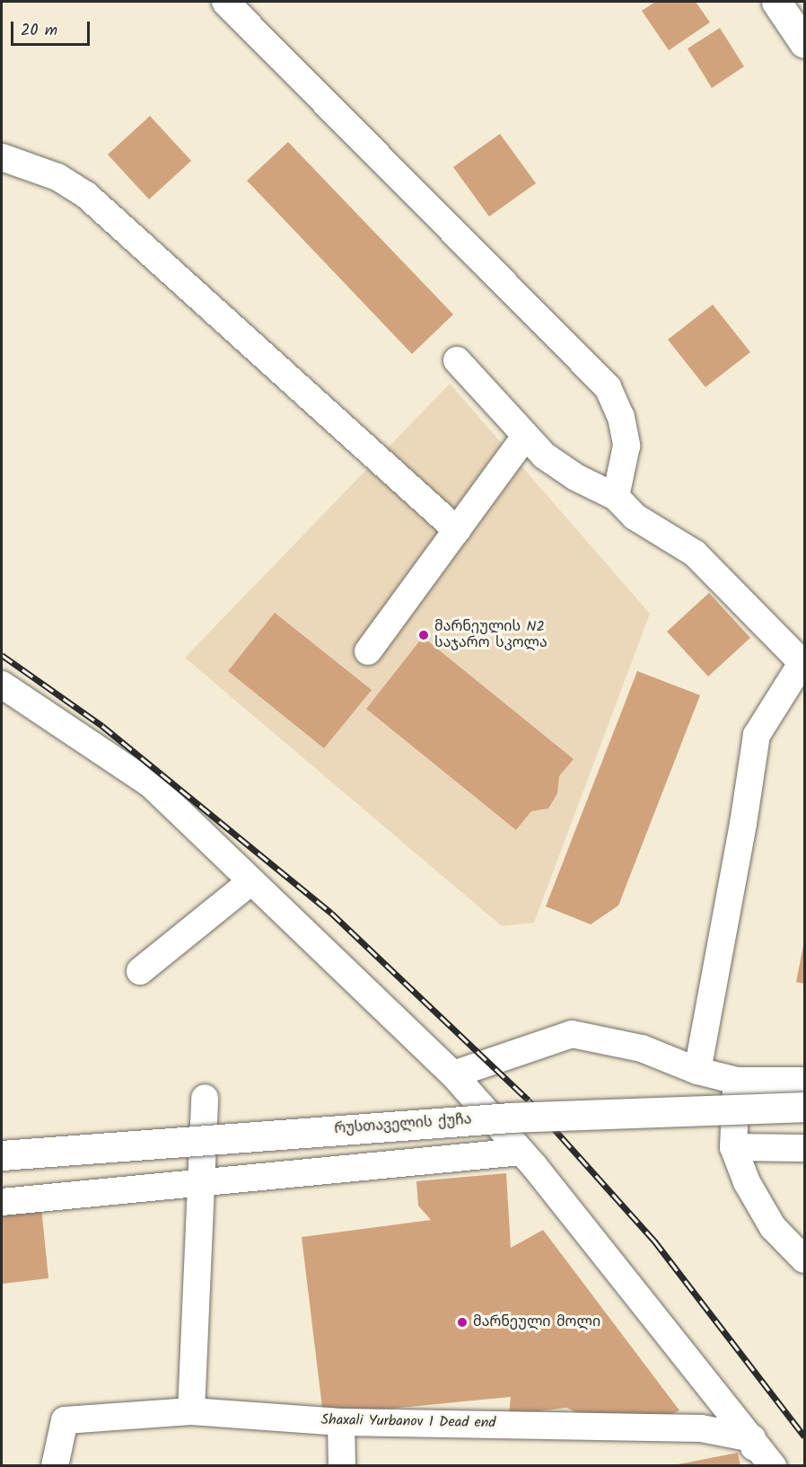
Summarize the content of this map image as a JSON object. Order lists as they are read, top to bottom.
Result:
{
  "streets": {
    "main road": ["რუსთაველის ქუჩა"],
    "street": ["Shaxali Yurbanov 1 Dead end"]
  },
  "places": ["მარნეულის N2 საჯარო სკოლა", "მარნეული მოლი"],
  "scale_bar": "20 m"
}
